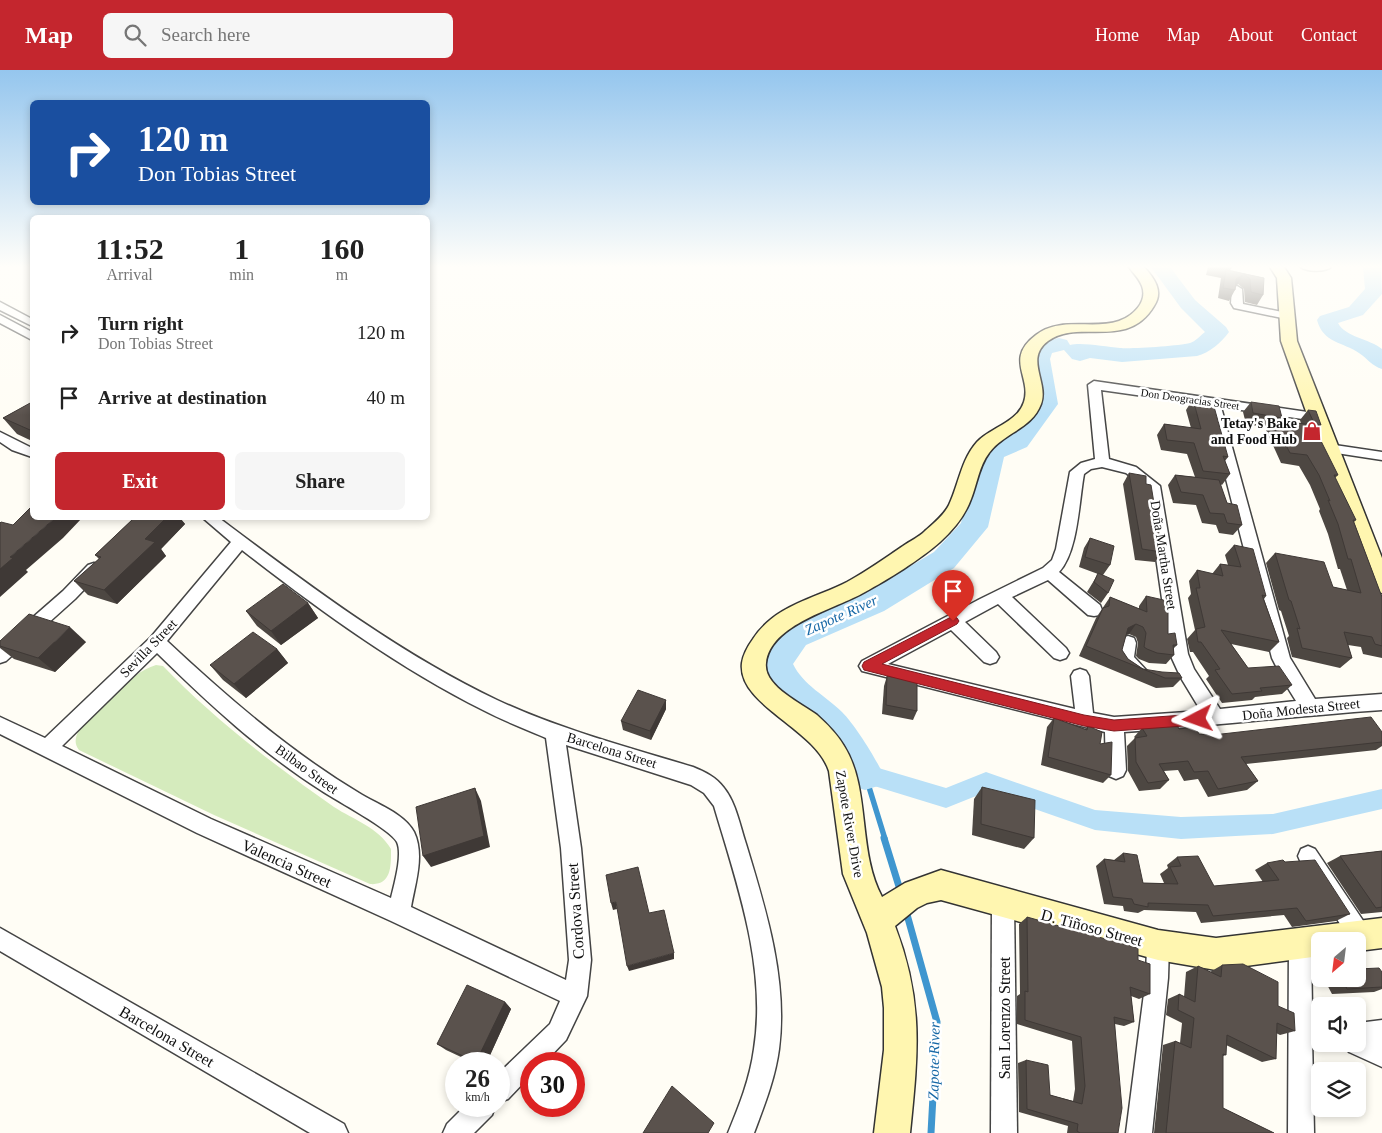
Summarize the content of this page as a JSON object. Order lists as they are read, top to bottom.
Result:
{
  "streets": {
    "street": [
      "Don Deogracias Street",
      "Doña Martha Street",
      "Sevilla Street",
      "Doña Modesta Street",
      "Barcelona Street",
      "Bilbao Street",
      "Zapote River Drive",
      "Valencia Street",
      "Cordova Street",
      "D. Tiñoso Street",
      "San Lorenzo Street"
    ]
  },
  "crossings": [
    ["Don Deogracias Street", "Doña Martha Street"],
    ["Doña Martha Street", "Doña Modesta Street"],
    ["Sevilla Street", "Barcelona Street"],
    ["Sevilla Street", "Bilbao Street"],
    ["Sevilla Street", "Valencia Street"],
    ["Barcelona Street", "Cordova Street"],
    ["Bilbao Street", "Valencia Street"],
    ["Zapote River Drive", "D. Tiñoso Street"],
    ["Valencia Street", "Cordova Street"],
    ["D. Tiñoso Street", "San Lorenzo Street"]
  ],
  "water": ["Zapote River"],
  "places": {
    "shop": ["Tetay's Bake and Food Hub"]
  },
  "north": "bottom left",
  "page": {
    "header": "Map",
    "search": "Search here",
    "nav": [
      "Home",
      "Map",
      "About",
      "Contact"
    ],
    "turn": ["120 m", "Don Tobias Street"],
    "eta": [
      "11:52",
      "Arrival",
      "1",
      "min",
      "160",
      "m"
    ],
    "list": [
      {
        "name": "Turn right",
        "note": "Don Tobias Street",
        "value": "120 m"
      },
      {
        "name": "Arrive at destination",
        "value": "40 m"
      }
    ],
    "buttons": ["Exit", "Share"],
    "speed": "26 km/h",
    "limit": "30"
  }
}
